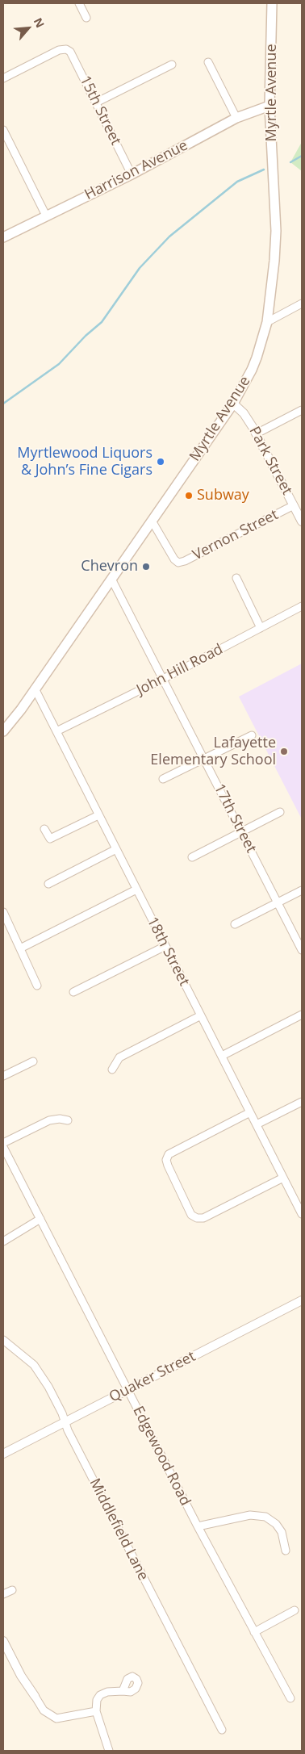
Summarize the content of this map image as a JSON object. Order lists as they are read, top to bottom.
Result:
{
  "streets": {
    "main road": ["Myrtle Avenue", "Harrison Avenue"],
    "street": [
      "15th Street",
      "Park Street",
      "Vernon Street",
      "John Hill Road",
      "17th Street",
      "18th Street",
      "Quaker Street",
      "Edgewood Road",
      "Middlefield Lane"
    ]
  },
  "crossings": [
    ["Myrtle Avenue", "Harrison Avenue"],
    ["Myrtle Avenue", "Park Street"],
    ["Myrtle Avenue", "Vernon Street"],
    ["Myrtle Avenue", "17th Street"],
    ["Myrtle Avenue", "18th Street"],
    ["15th Street", "Harrison Avenue"],
    ["Park Street", "Vernon Street"],
    ["John Hill Road", "17th Street"],
    ["John Hill Road", "18th Street"],
    ["Quaker Street", "Edgewood Road"],
    ["Quaker Street", "Middlefield Lane"]
  ],
  "places": [
    "Myrtlewood Liquors & John’s Fine Cigars",
    "Subway",
    "Chevron",
    "Lafayette Elementary School"
  ],
  "north": "top right"
}
